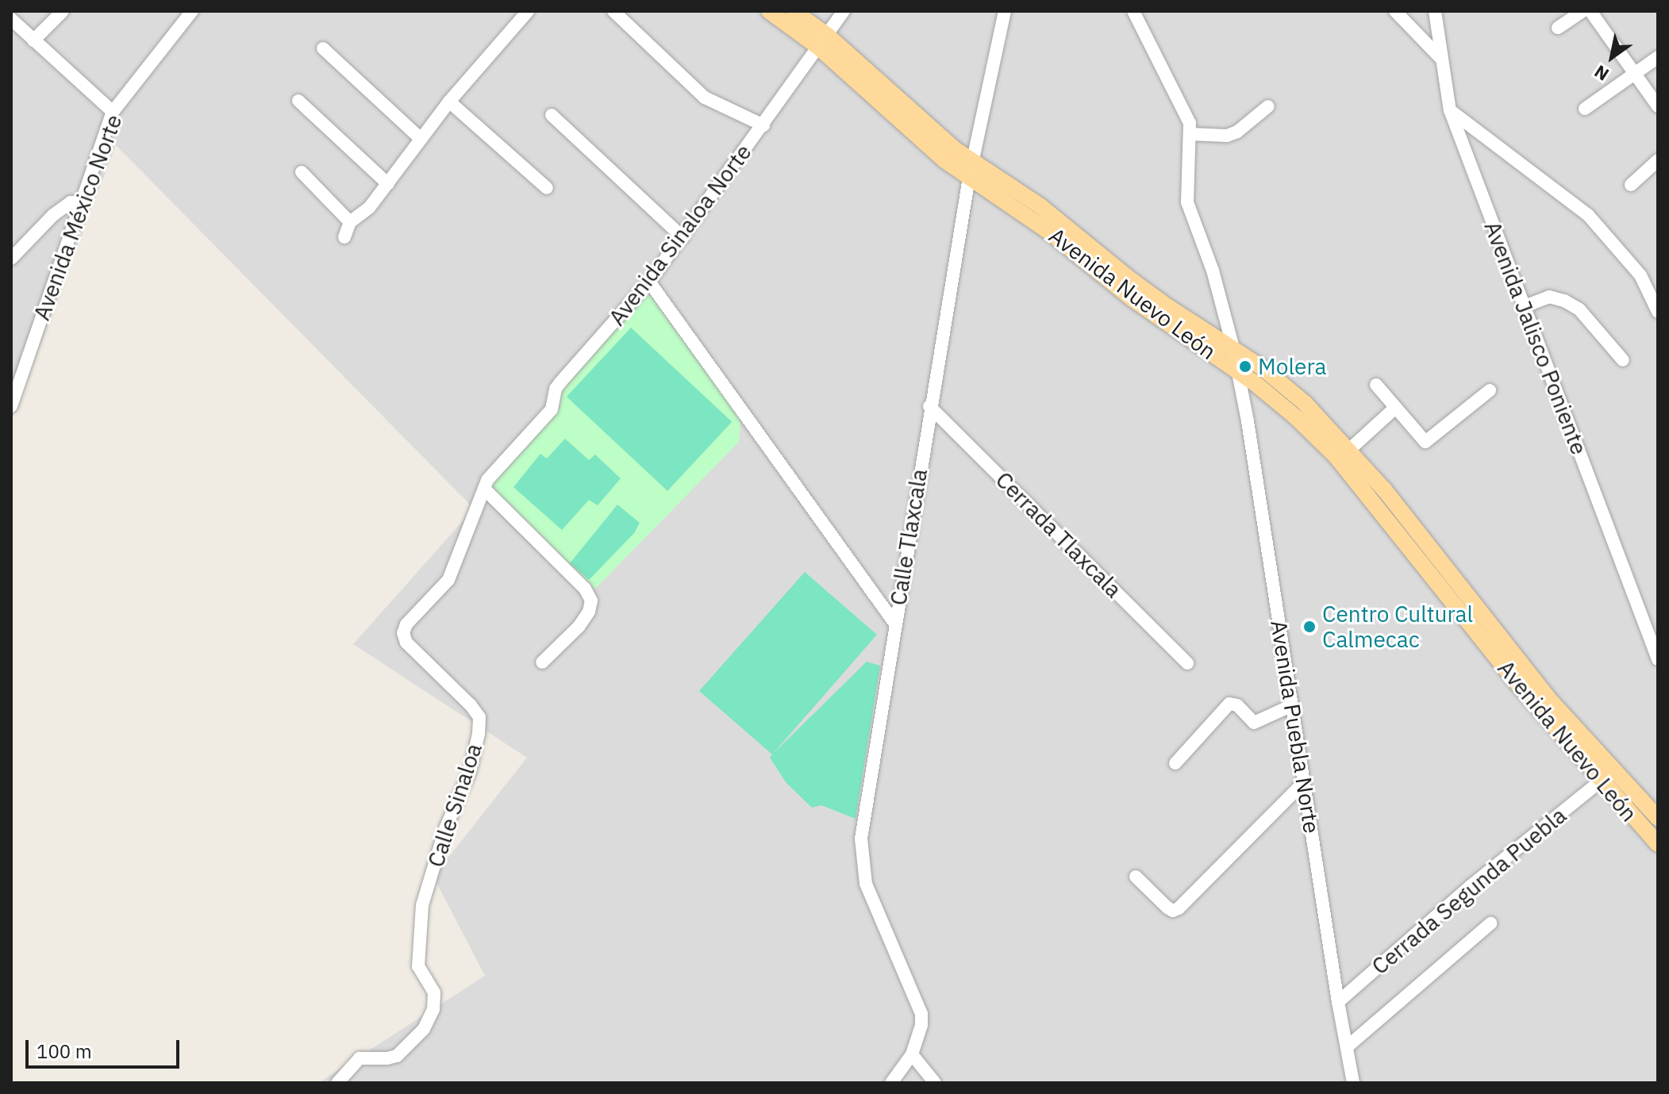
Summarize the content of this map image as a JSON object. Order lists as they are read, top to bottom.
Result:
{
  "streets": {
    "main road": ["Avenida Nuevo León"],
    "street": [
      "Avenida México Norte",
      "Avenida Sinaloa Norte",
      "Avenida Jalisco Poniente",
      "Cerrada Tlaxcala",
      "Calle Tlaxcala",
      "Avenida Puebla Norte",
      "Calle Sinaloa",
      "Cerrada Segunda Puebla"
    ]
  },
  "crossings": [
    ["Avenida Sinaloa Norte", "Avenida Nuevo León"],
    ["Avenida Sinaloa Norte", "Calle Sinaloa"],
    ["Avenida Nuevo León", "Calle Tlaxcala"],
    ["Avenida Nuevo León", "Avenida Puebla Norte"],
    ["Avenida Nuevo León", "Cerrada Segunda Puebla"],
    ["Cerrada Tlaxcala", "Calle Tlaxcala"],
    ["Avenida Puebla Norte", "Cerrada Segunda Puebla"]
  ],
  "places": ["Molera", "Centro Cultural Calmecac"],
  "scale_bar": "100 m",
  "north": "bottom left"
}
